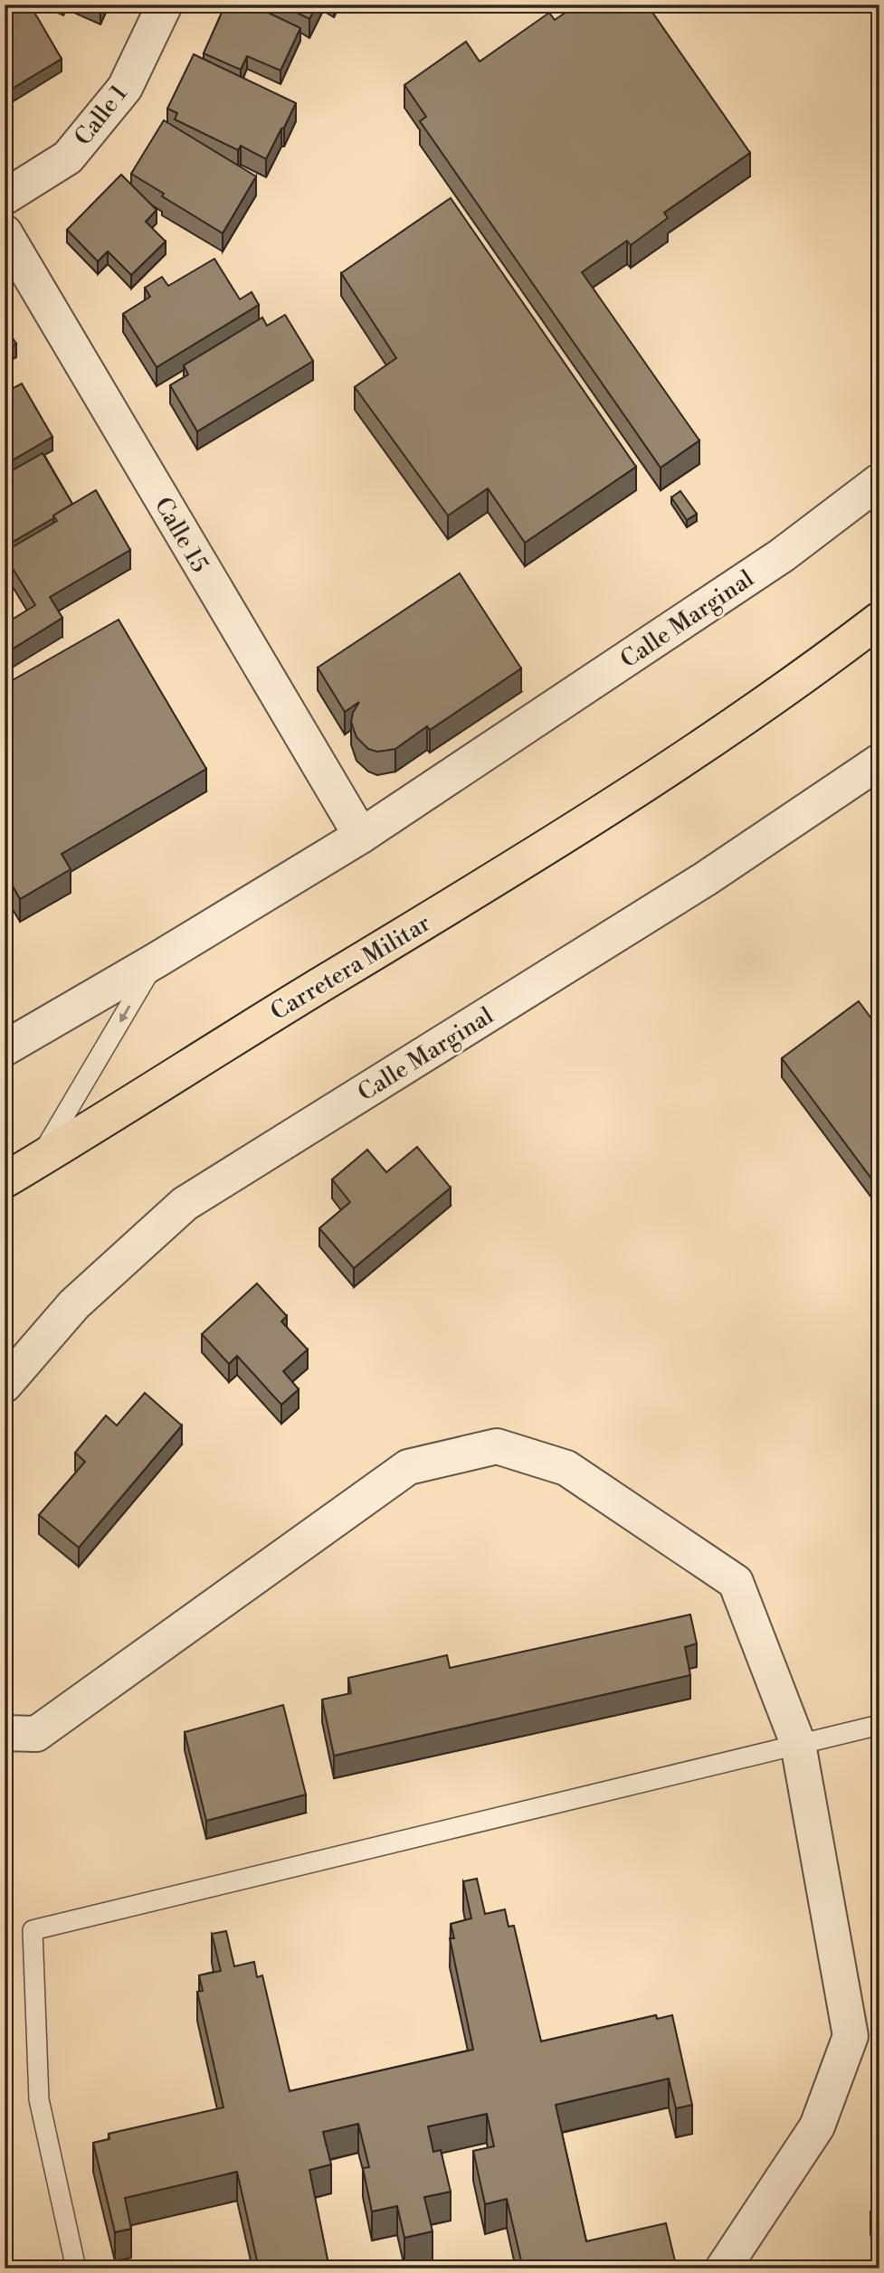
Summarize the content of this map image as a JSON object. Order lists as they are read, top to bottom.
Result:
{
  "streets": {
    "main road": ["Carretera Militar"],
    "street": ["Calle 1", "Calle 15", "Calle Marginal"]
  },
  "crossings": [
    ["Calle 15", "Calle Marginal"]
  ]
}
